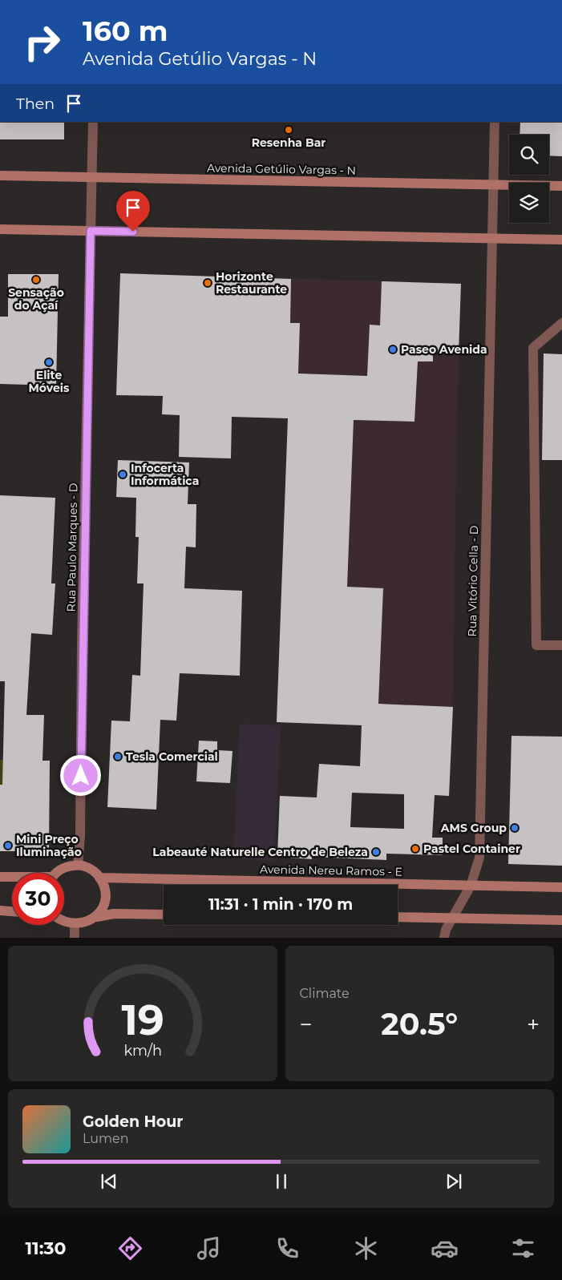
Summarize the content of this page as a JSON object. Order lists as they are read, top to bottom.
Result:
{
  "streets": {
    "street": [
      "Avenida Getúlio Vargas - N",
      "Rua Paulo Marques - D",
      "Rua Vitório Cella - D",
      "Avenida Nereu Ramos - E"
    ]
  },
  "crossings": [
    ["Avenida Getúlio Vargas - N", "Rua Paulo Marques - D"],
    ["Avenida Getúlio Vargas - N", "Rua Vitório Cella - D"],
    ["Rua Vitório Cella - D", "Avenida Nereu Ramos - E"]
  ],
  "places": [
    "Resenha Bar",
    "Sensação do Açaí",
    "Horizonte Restaurante",
    "Paseo Avenida",
    "Elite Móveis",
    "Infocerta Informática",
    "Tesla Comercial",
    "AMS Group",
    "Mini Preço Iluminação",
    "Pastel Container",
    "Labeauté Naturelle Centro de Beleza"
  ],
  "page": {
    "turn": ["160 m", "Avenida Getúlio Vargas - N"],
    "then": "Then",
    "limit": "30",
    "trip": "11:31 · 1 min · 170 m",
    "tile": "Climate",
    "heat": ["−", "20.5°", "+"],
    "song": ["Golden Hour", "Lumen"],
    "tabs": "11:30",
    "gauge": ["19", "km/h"]
  }
}
